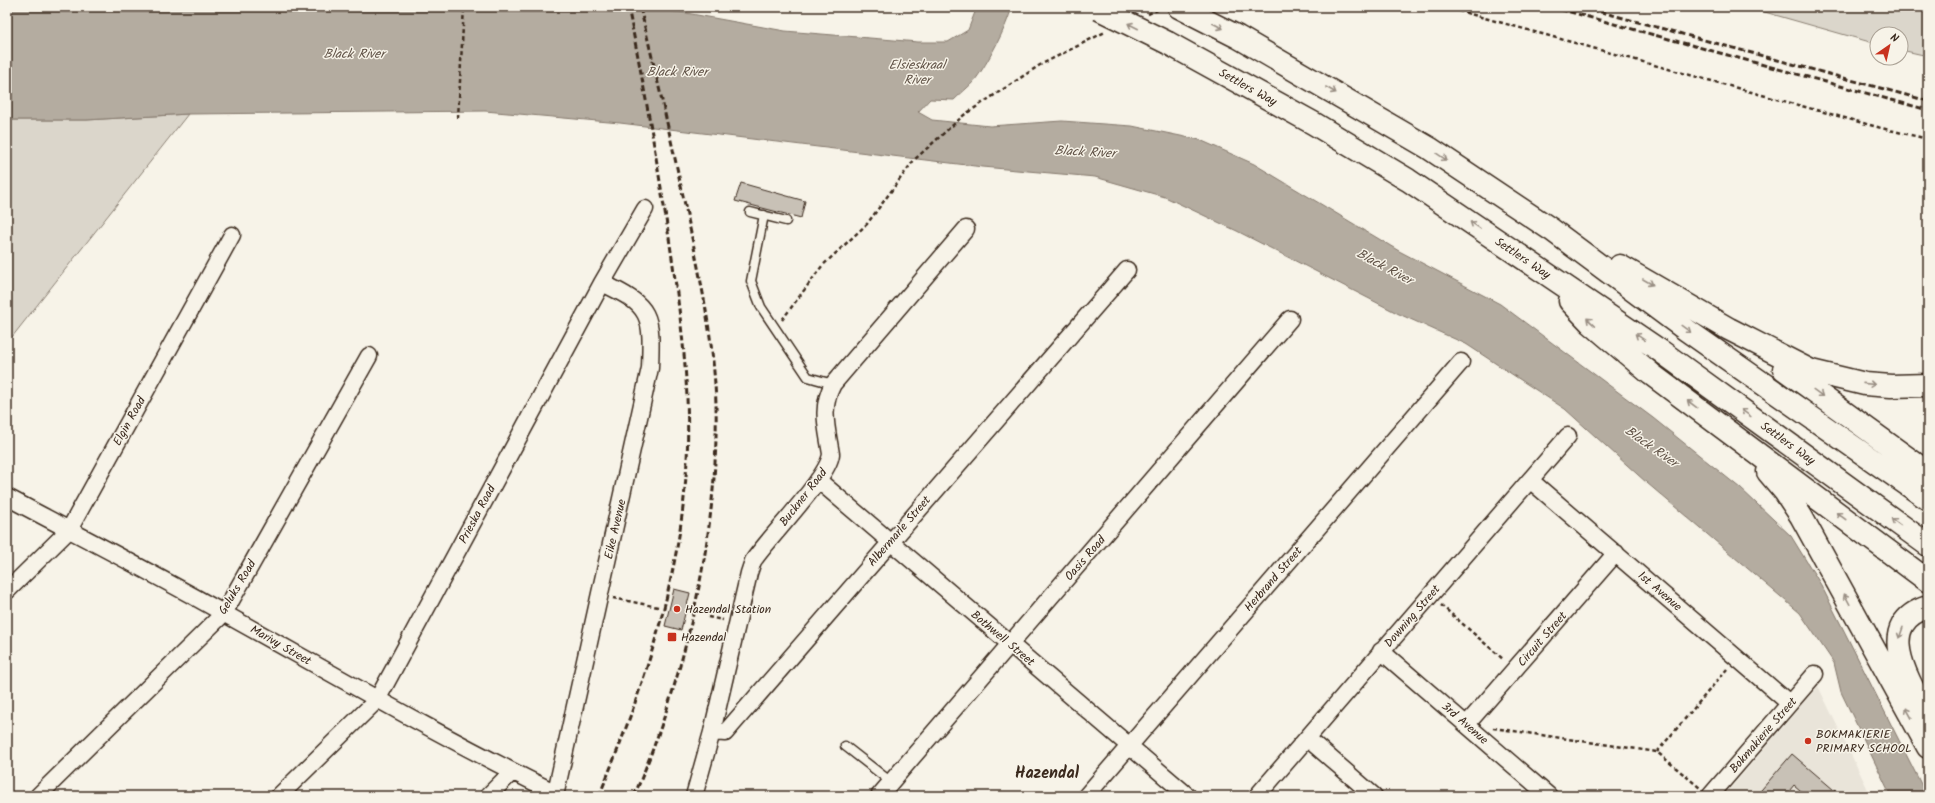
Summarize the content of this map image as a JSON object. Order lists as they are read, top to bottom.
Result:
{
  "streets": {
    "highway": ["Settlers Way"],
    "street": [
      "Elgin Road",
      "Buckner Road",
      "Prieska Road",
      "Eike Avenue",
      "Albermarle Street",
      "Oasis Road",
      "Herbrand Street",
      "Geluks Road",
      "1st Avenue",
      "Downing Street",
      "Bothwell Street",
      "Circuit Street",
      "Marivy Street",
      "3rd Avenue",
      "Bokmakierie Street"
    ]
  },
  "crossings": [
    ["Elgin Road", "Marivy Street"],
    ["Buckner Road", "Albermarle Street"],
    ["Buckner Road", "Bothwell Street"],
    ["Prieska Road", "Eike Avenue"],
    ["Prieska Road", "Marivy Street"],
    ["Eike Avenue", "Marivy Street"],
    ["Albermarle Street", "Bothwell Street"],
    ["Oasis Road", "Bothwell Street"],
    ["Herbrand Street", "Bothwell Street"],
    ["Geluks Road", "Marivy Street"],
    ["1st Avenue", "Downing Street"],
    ["1st Avenue", "Circuit Street"],
    ["1st Avenue", "Bokmakierie Street"],
    ["Downing Street", "3rd Avenue"],
    ["Circuit Street", "3rd Avenue"]
  ],
  "districts": ["Hazendal"],
  "water": ["Black River", "Elsieskraal River"],
  "places": {
    "other": ["Hazendal Station", "BOKMAKIERIE PRIMARY SCHOOL"],
    "transit": ["Hazendal"]
  },
  "north": "top right"
}
